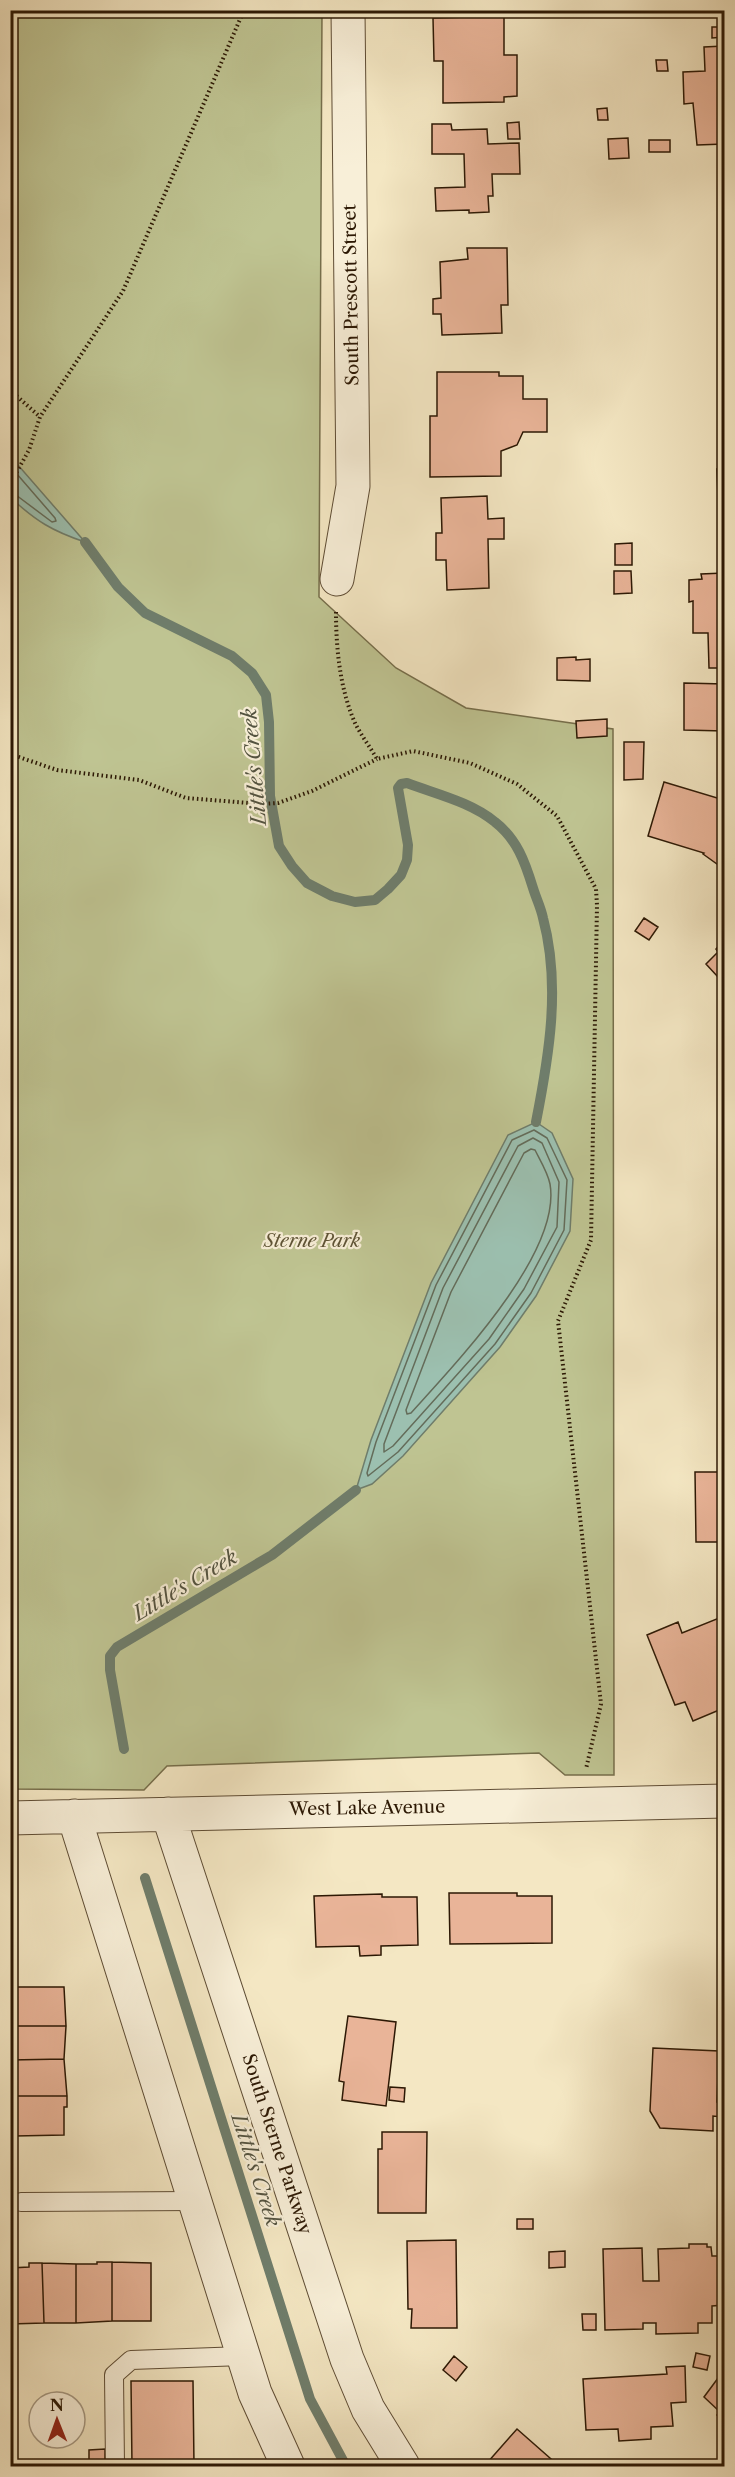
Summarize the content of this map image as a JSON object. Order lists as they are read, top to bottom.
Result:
{
  "streets": {
    "street": ["South Prescott Street", "West Lake Avenue", "South Sterne Parkway"]
  },
  "crossings": [
    ["West Lake Avenue", "South Sterne Parkway"]
  ],
  "water": ["Little's Creek"],
  "parks": ["Sterne Park"],
  "north": "top"
}
